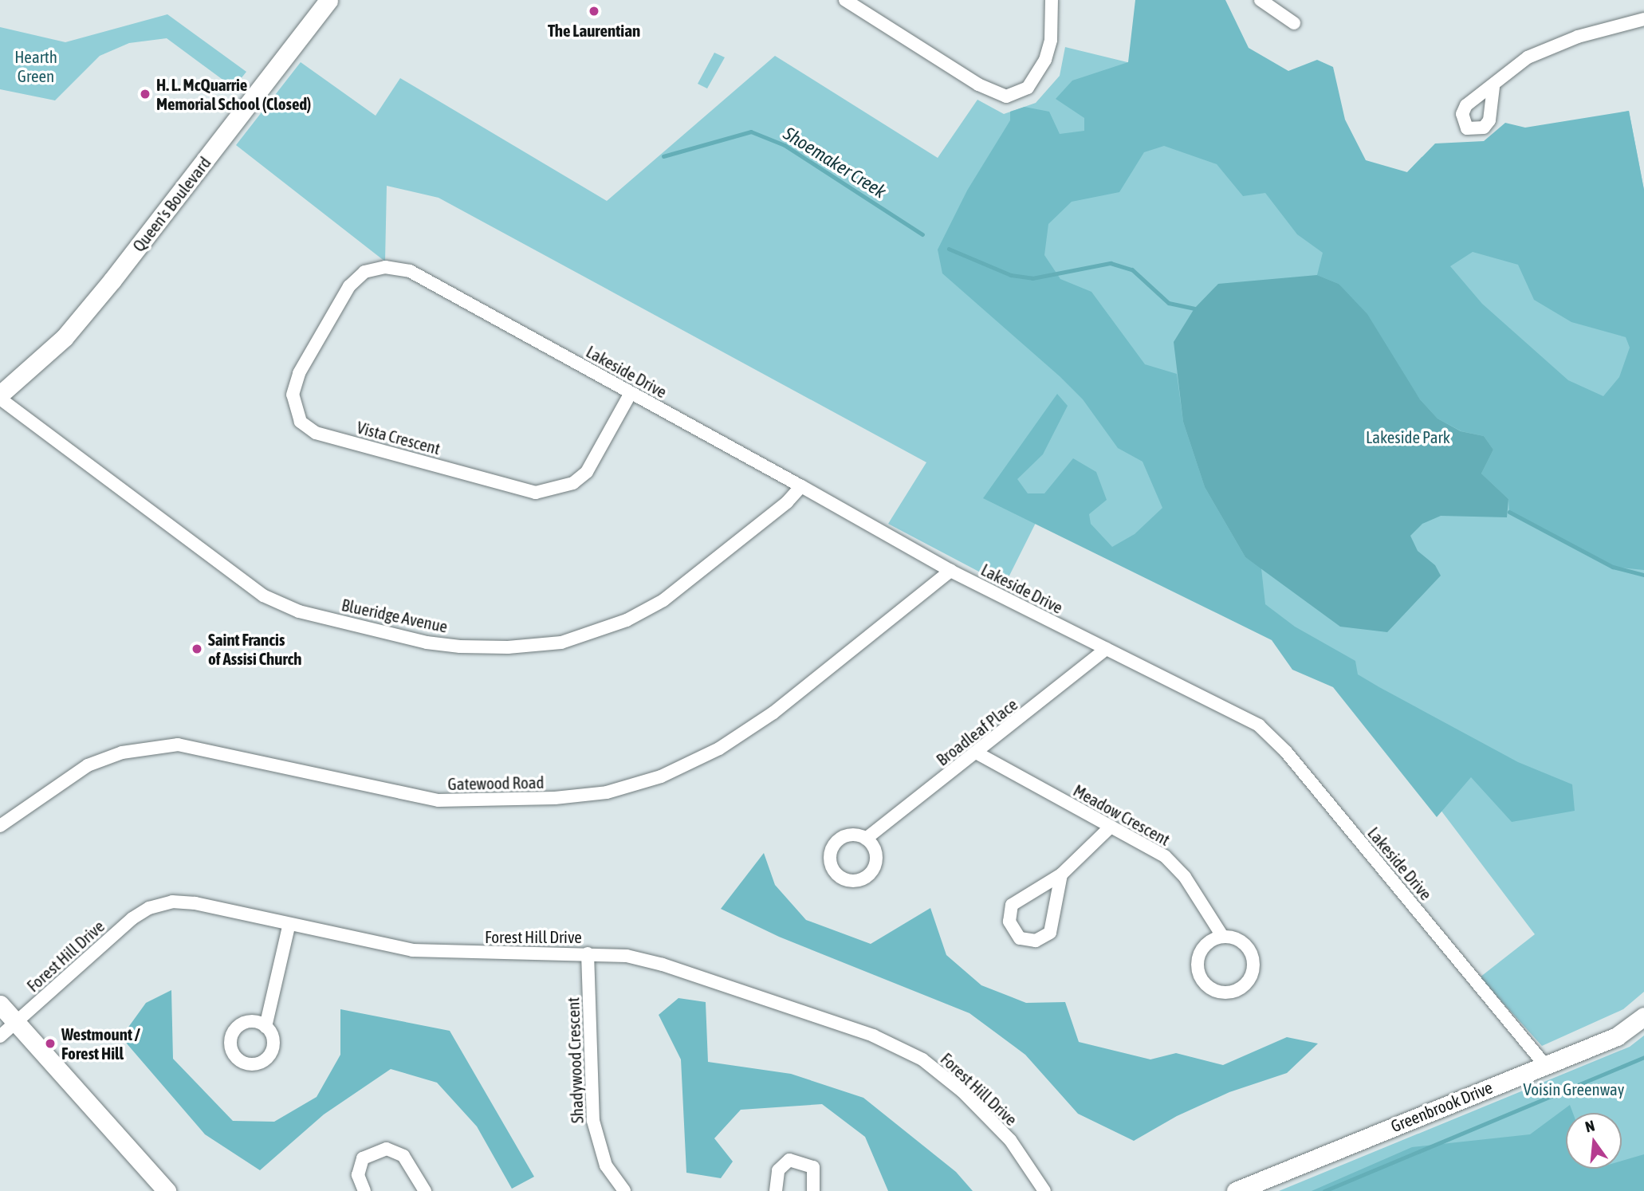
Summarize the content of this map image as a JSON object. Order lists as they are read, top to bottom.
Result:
{
  "streets": {
    "street": [
      "Queen's Boulevard",
      "Lakeside Drive",
      "Vista Crescent",
      "Blueridge Avenue",
      "Broadleaf Place",
      "Gatewood Road",
      "Meadow Crescent",
      "Forest Hill Drive",
      "Shadywood Crescent",
      "Greenbrook Drive"
    ]
  },
  "crossings": [
    ["Queen's Boulevard", "Blueridge Avenue"],
    ["Lakeside Drive", "Vista Crescent"],
    ["Lakeside Drive", "Blueridge Avenue"],
    ["Lakeside Drive", "Broadleaf Place"],
    ["Lakeside Drive", "Gatewood Road"],
    ["Lakeside Drive", "Greenbrook Drive"],
    ["Broadleaf Place", "Meadow Crescent"],
    ["Forest Hill Drive", "Shadywood Crescent"]
  ],
  "water": ["Shoemaker Creek"],
  "parks": ["Hearth Green", "Lakeside Park", "Voisin Greenway"],
  "places": [
    "The Laurentian",
    "H. L. McQuarrie Memorial School (Closed)",
    "Saint Francis of Assisi Church",
    "Westmount / Forest Hill"
  ],
  "north": "top"
}
